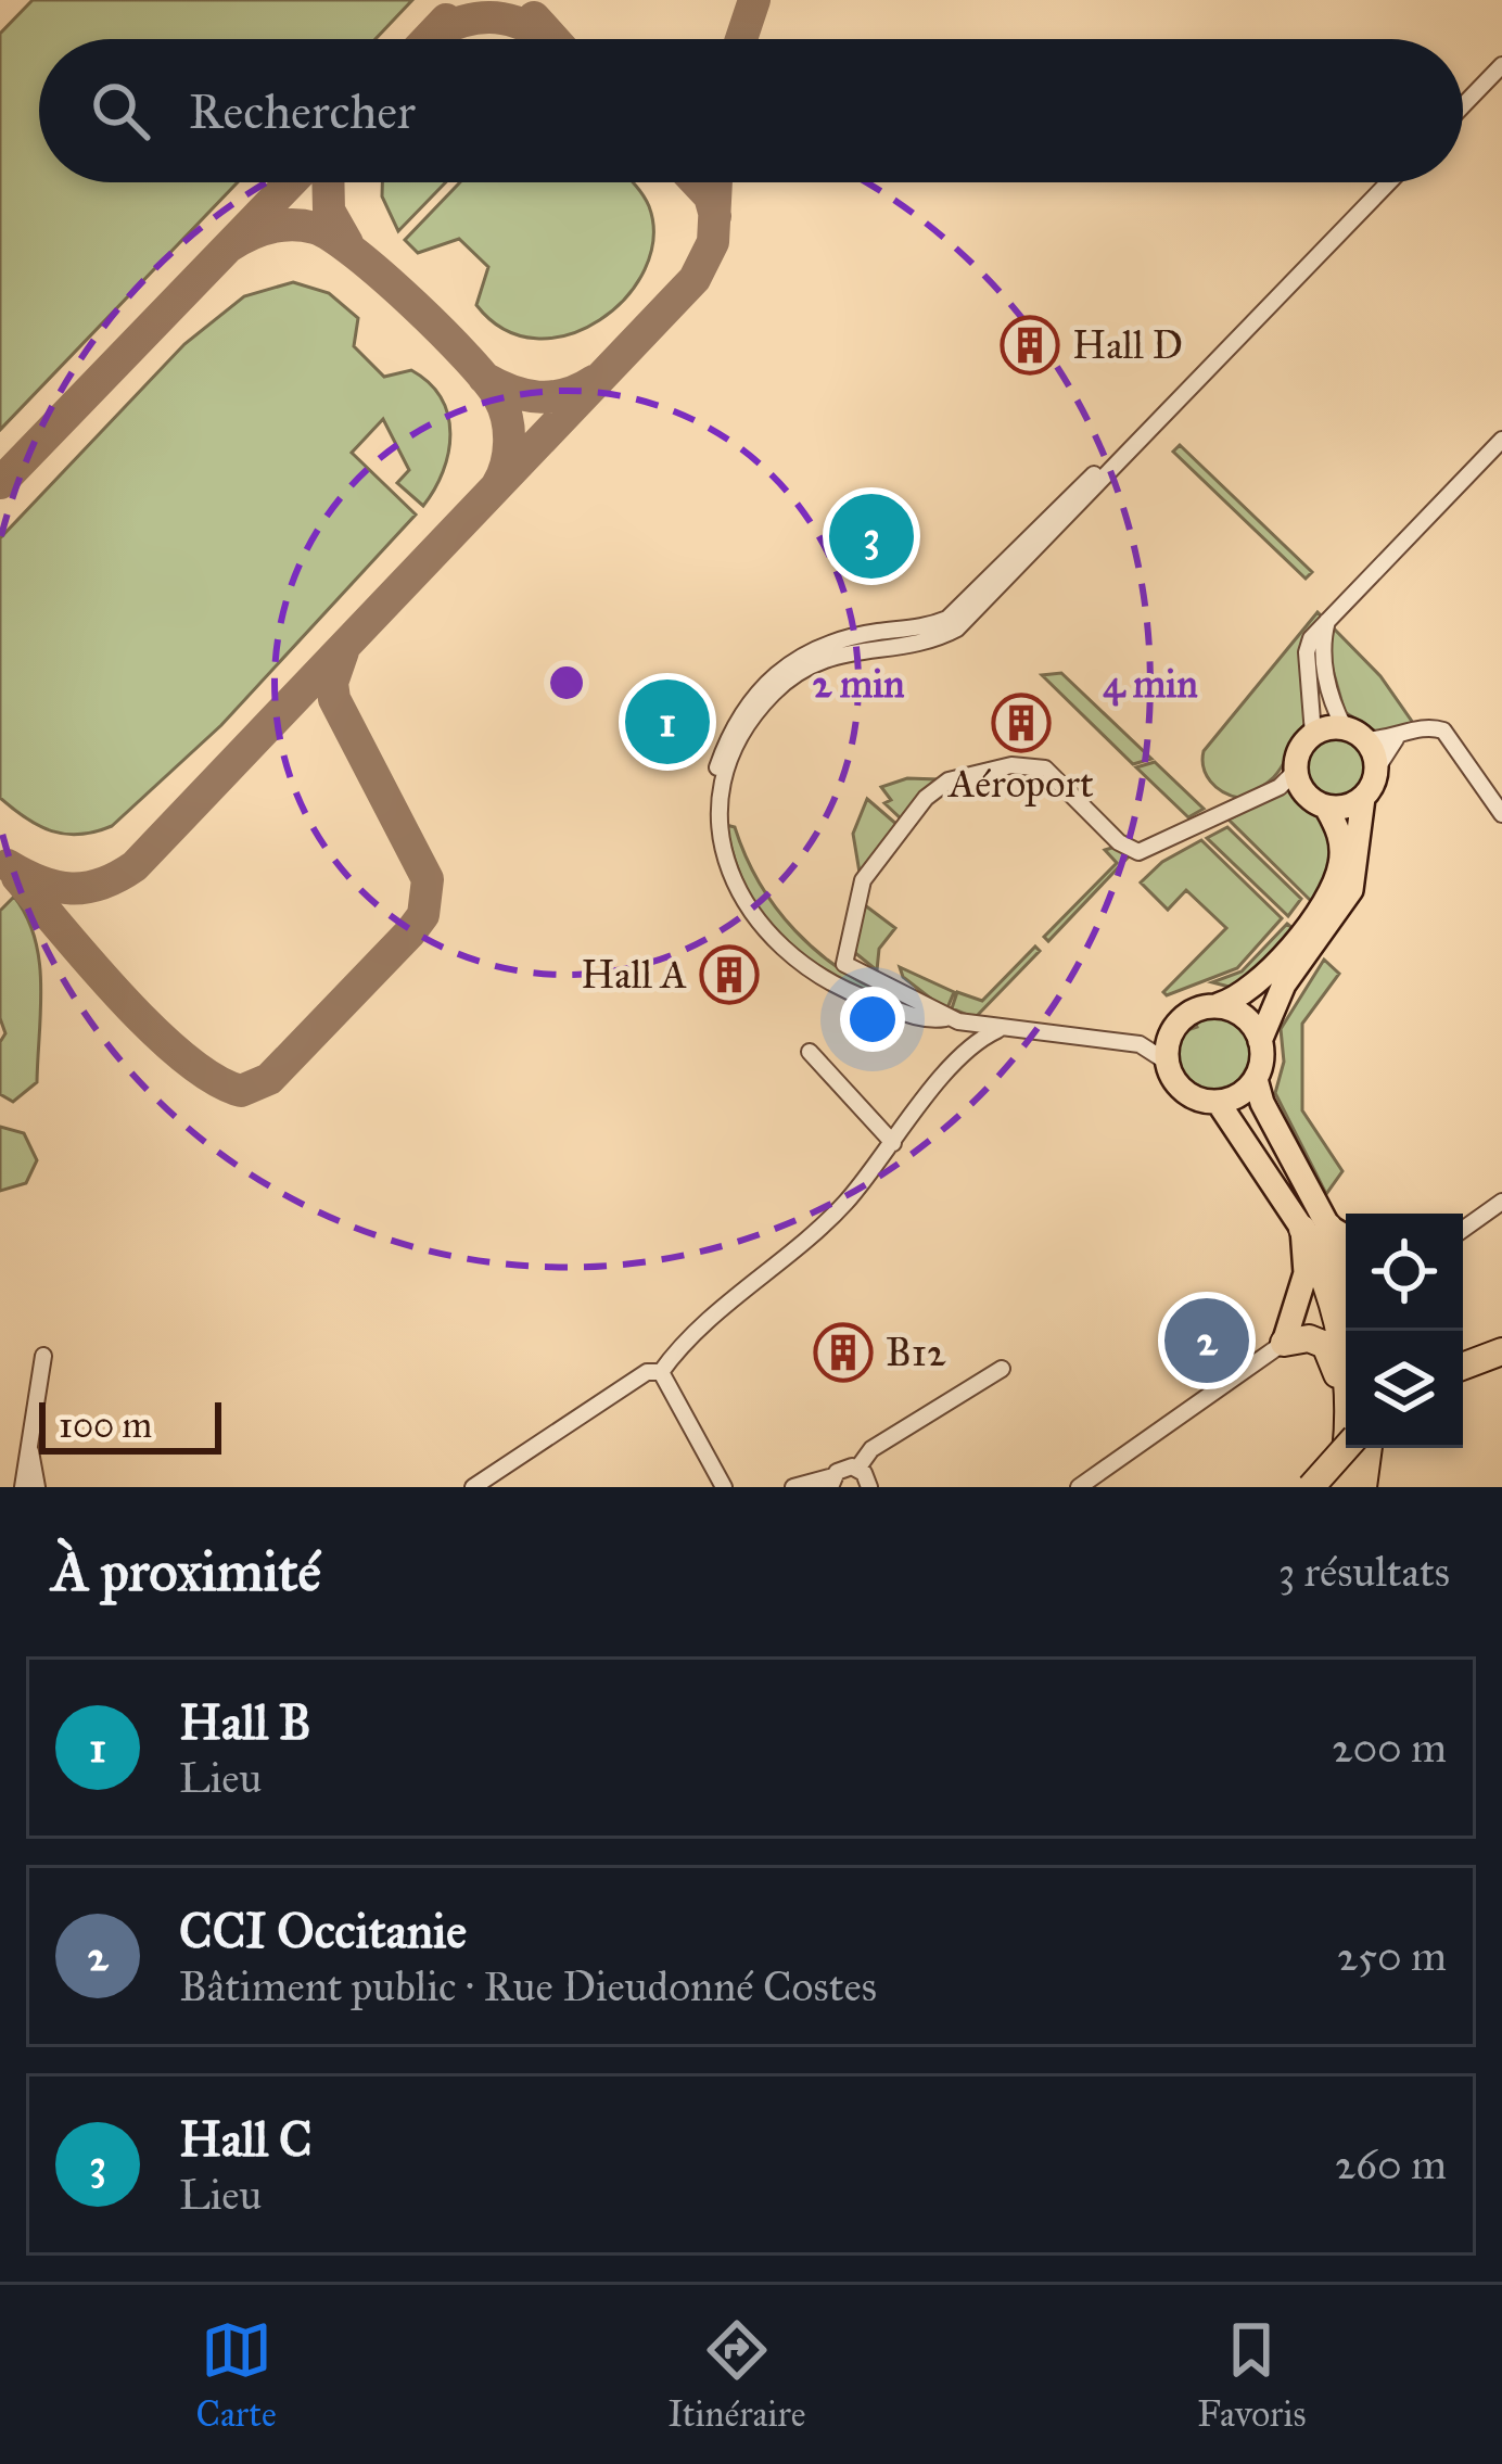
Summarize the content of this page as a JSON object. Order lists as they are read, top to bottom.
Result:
{
  "places": {
    "building": [
      "Hall D",
      "Aéroport",
      "Hall A",
      "B12"
    ]
  },
  "scale_bar": "100 m",
  "page": {
    "search": "Rechercher",
    "pins": ["3", "1", "2"],
    "scale": "100 m",
    "heading": ["À proximité", "3 résultats"],
    "list": [
      {
        "mark": "1",
        "name": "Hall B",
        "note": "Lieu",
        "value": "200 m"
      },
      {
        "mark": "2",
        "name": "CCI Occitanie",
        "note": "Bâtiment public · Rue Dieudonné Costes",
        "value": "250 m"
      },
      {
        "mark": "3",
        "name": "Hall C",
        "note": "Lieu",
        "value": "260 m"
      }
    ],
    "nav": ["Carte", "Itinéraire", "Favoris"]
  },
  "rings": ["2 min", "4 min"]
}
